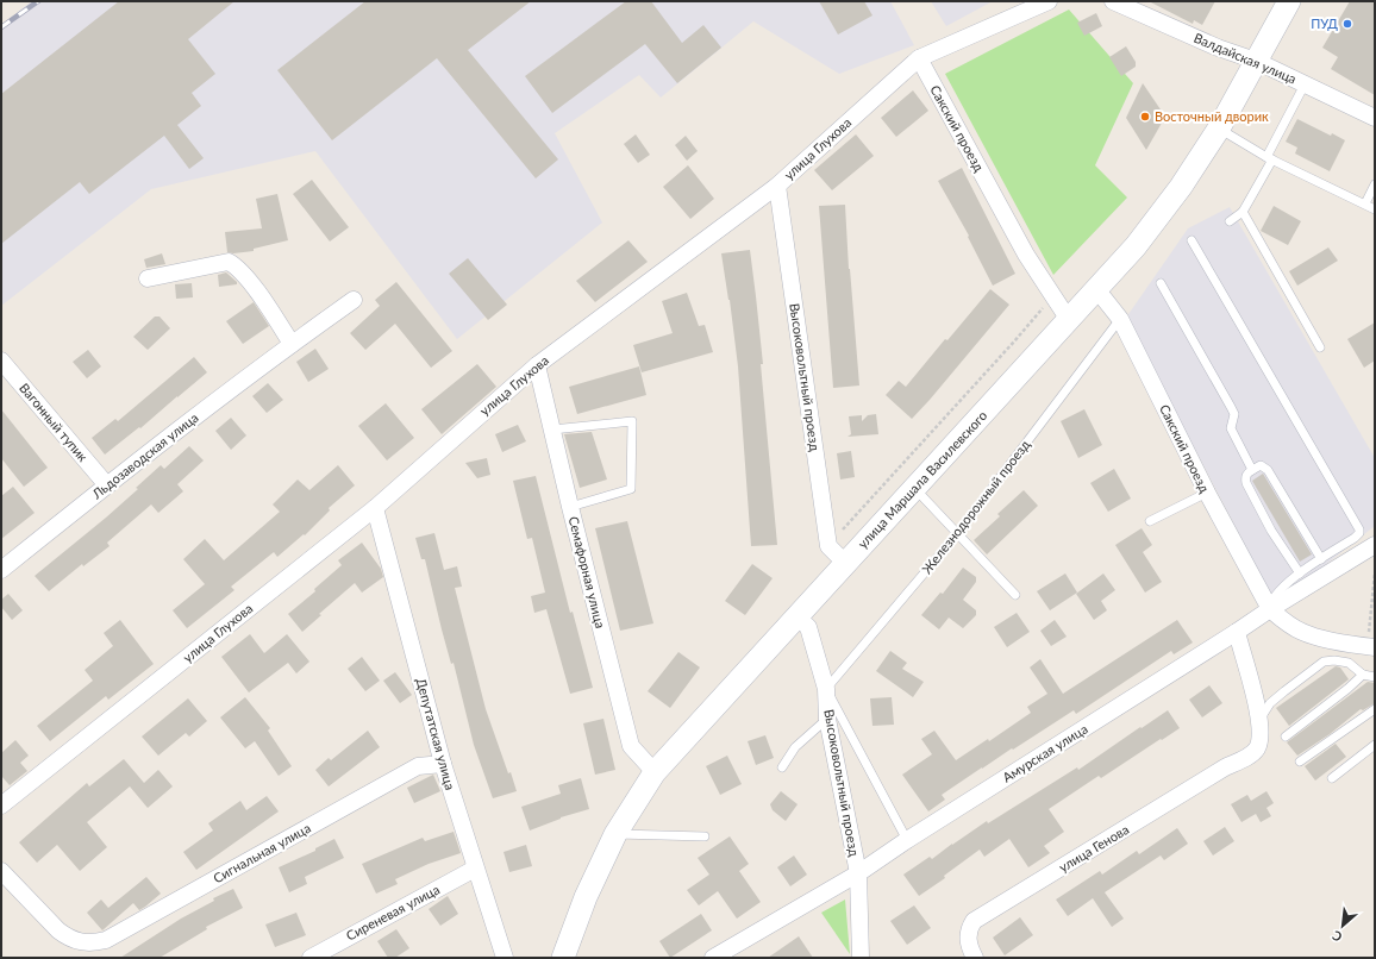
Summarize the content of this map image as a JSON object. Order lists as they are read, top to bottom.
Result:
{
  "streets": {
    "main road": ["улица Маршала Василевского"],
    "street": [
      "Валдайская улица",
      "Сакский проезд",
      "улица Глухова",
      "Высоковольтный проезд",
      "Вагонный тупик",
      "Льдозаводская улица",
      "Семафорная улица",
      "Депутатская улица",
      "Амурская улица",
      "улица Генова",
      "Сигнальная улица",
      "Сиреневая улица"
    ],
    "lane": ["Железнодорожный проезд"]
  },
  "crossings": [
    ["Валдайская улица", "улица Маршала Василевского"],
    ["Сакский проезд", "улица Глухова"],
    ["Сакский проезд", "улица Маршала Василевского"],
    ["Сакский проезд", "Железнодорожный проезд"],
    ["Сакский проезд", "Амурская улица"],
    ["улица Глухова", "Высоковольтный проезд"],
    ["улица Глухова", "Семафорная улица"],
    ["улица Глухова", "Депутатская улица"],
    ["Высоковольтный проезд", "улица Маршала Василевского"],
    ["Высоковольтный проезд", "Железнодорожный проезд"],
    ["Высоковольтный проезд", "Амурская улица"],
    ["Вагонный тупик", "Льдозаводская улица"],
    ["улица Маршала Василевского", "Семафорная улица"],
    ["Депутатская улица", "Сигнальная улица"],
    ["Депутатская улица", "Сиреневая улица"]
  ],
  "places": ["ПУД", "Восточный дворик"],
  "north": "bottom left"
}
